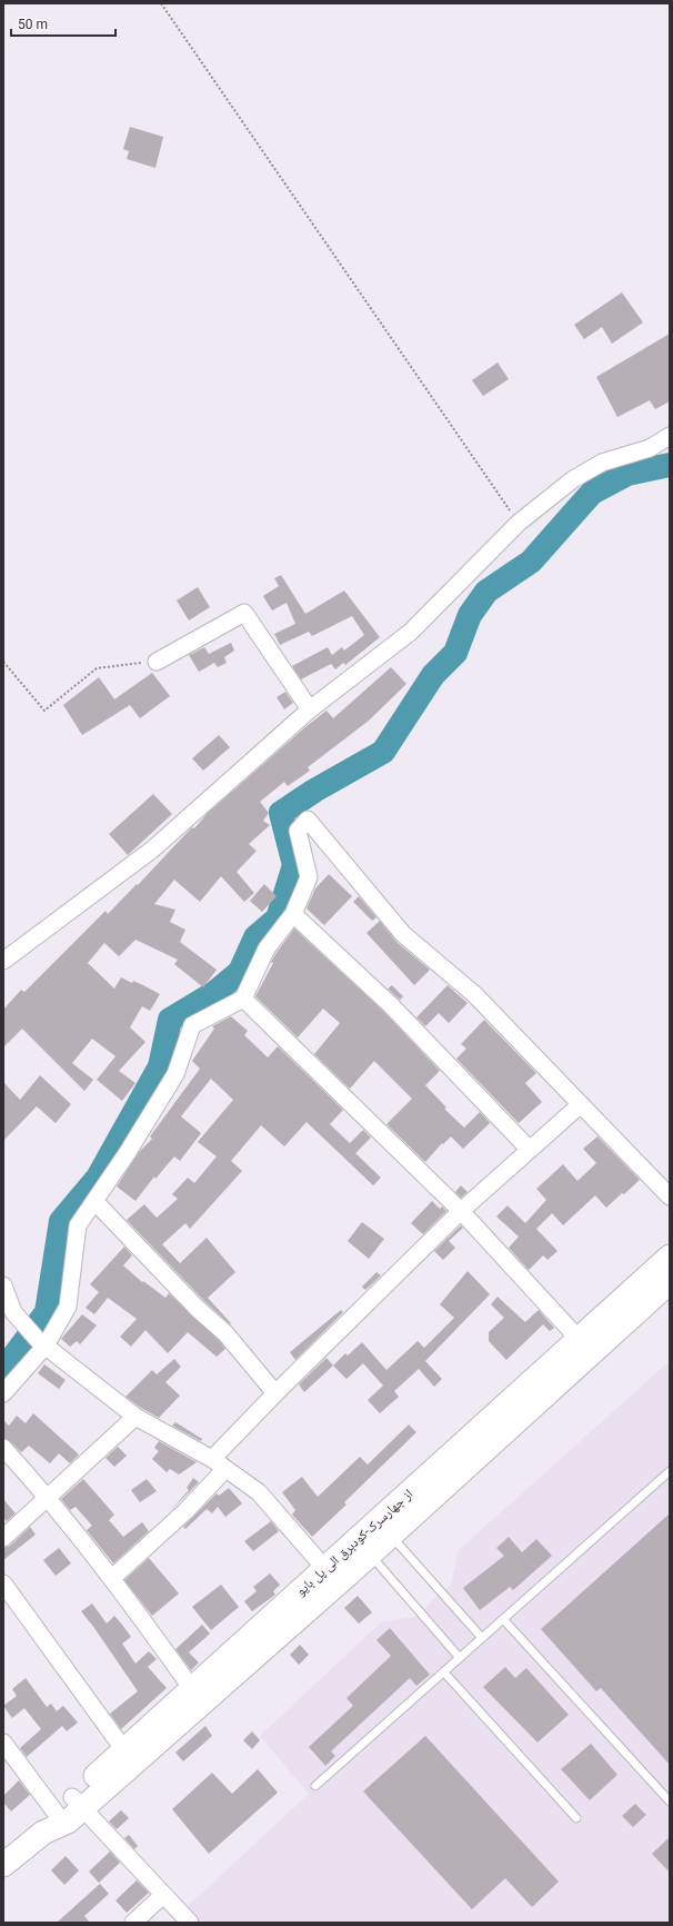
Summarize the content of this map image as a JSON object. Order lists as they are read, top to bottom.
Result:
{
  "streets": {
    "street": ["از جهارسرک-کودبرق الی پل بایو"]
  },
  "scale_bar": "50 m"
}
